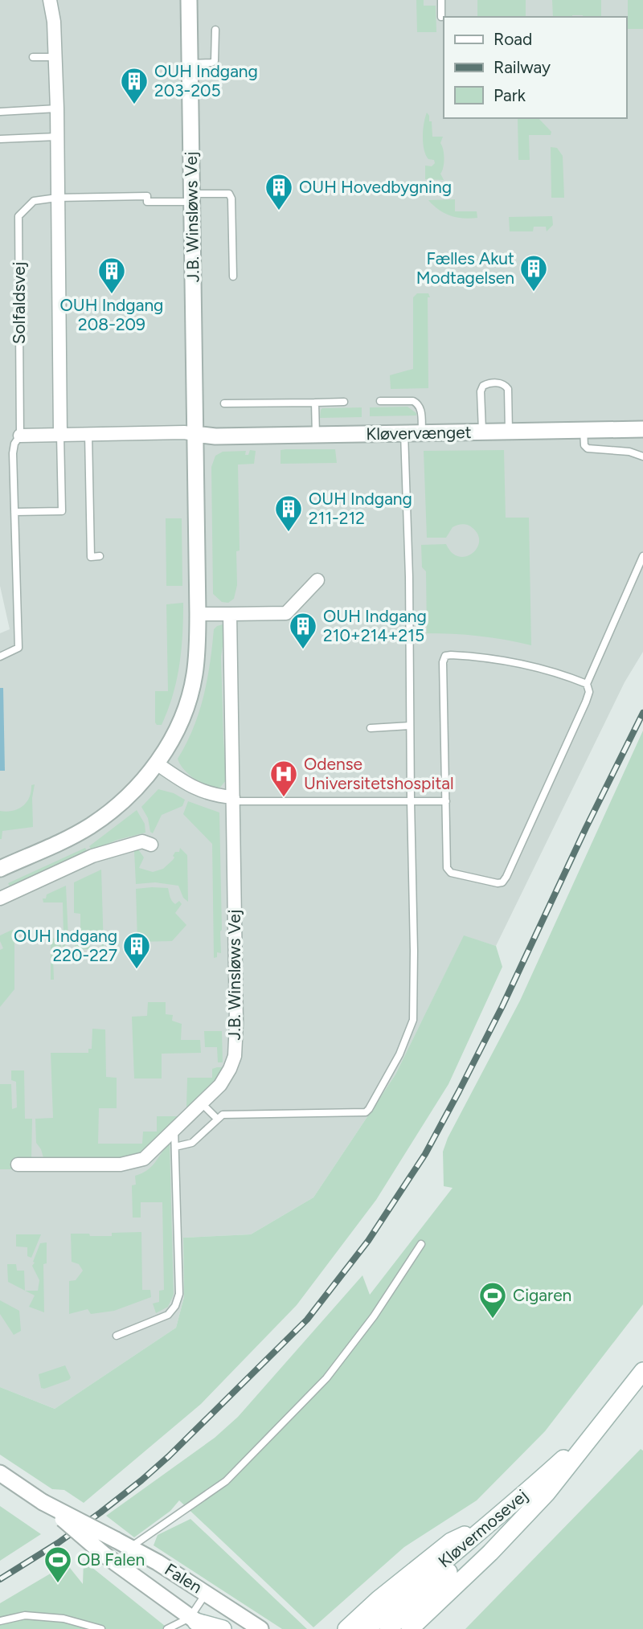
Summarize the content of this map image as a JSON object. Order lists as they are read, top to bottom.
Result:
{
  "streets": {
    "main road": ["Kløvermosevej"],
    "street": ["J.B. Winsløws Vej", "Kløvervænget", "Falen"],
    "lane": ["Solfaldsvej"]
  },
  "crossings": [
    ["J.B. Winsløws Vej", "Solfaldsvej"],
    ["J.B. Winsløws Vej", "Kløvervænget"]
  ],
  "places": {
    "building": [
      "OUH Indgang 203-205",
      "OUH Hovedbygning",
      "Fælles Akut Modtagelsen",
      "OUH Indgang 208-209",
      "OUH Indgang 211-212",
      "OUH Indgang 210+214+215",
      "OUH Indgang 220-227"
    ],
    "hospital": ["Odense Universitetshospital"],
    "sports": ["Cigaren", "OB Falen"]
  },
  "legend": ["Road", "Railway", "Park"]
}
